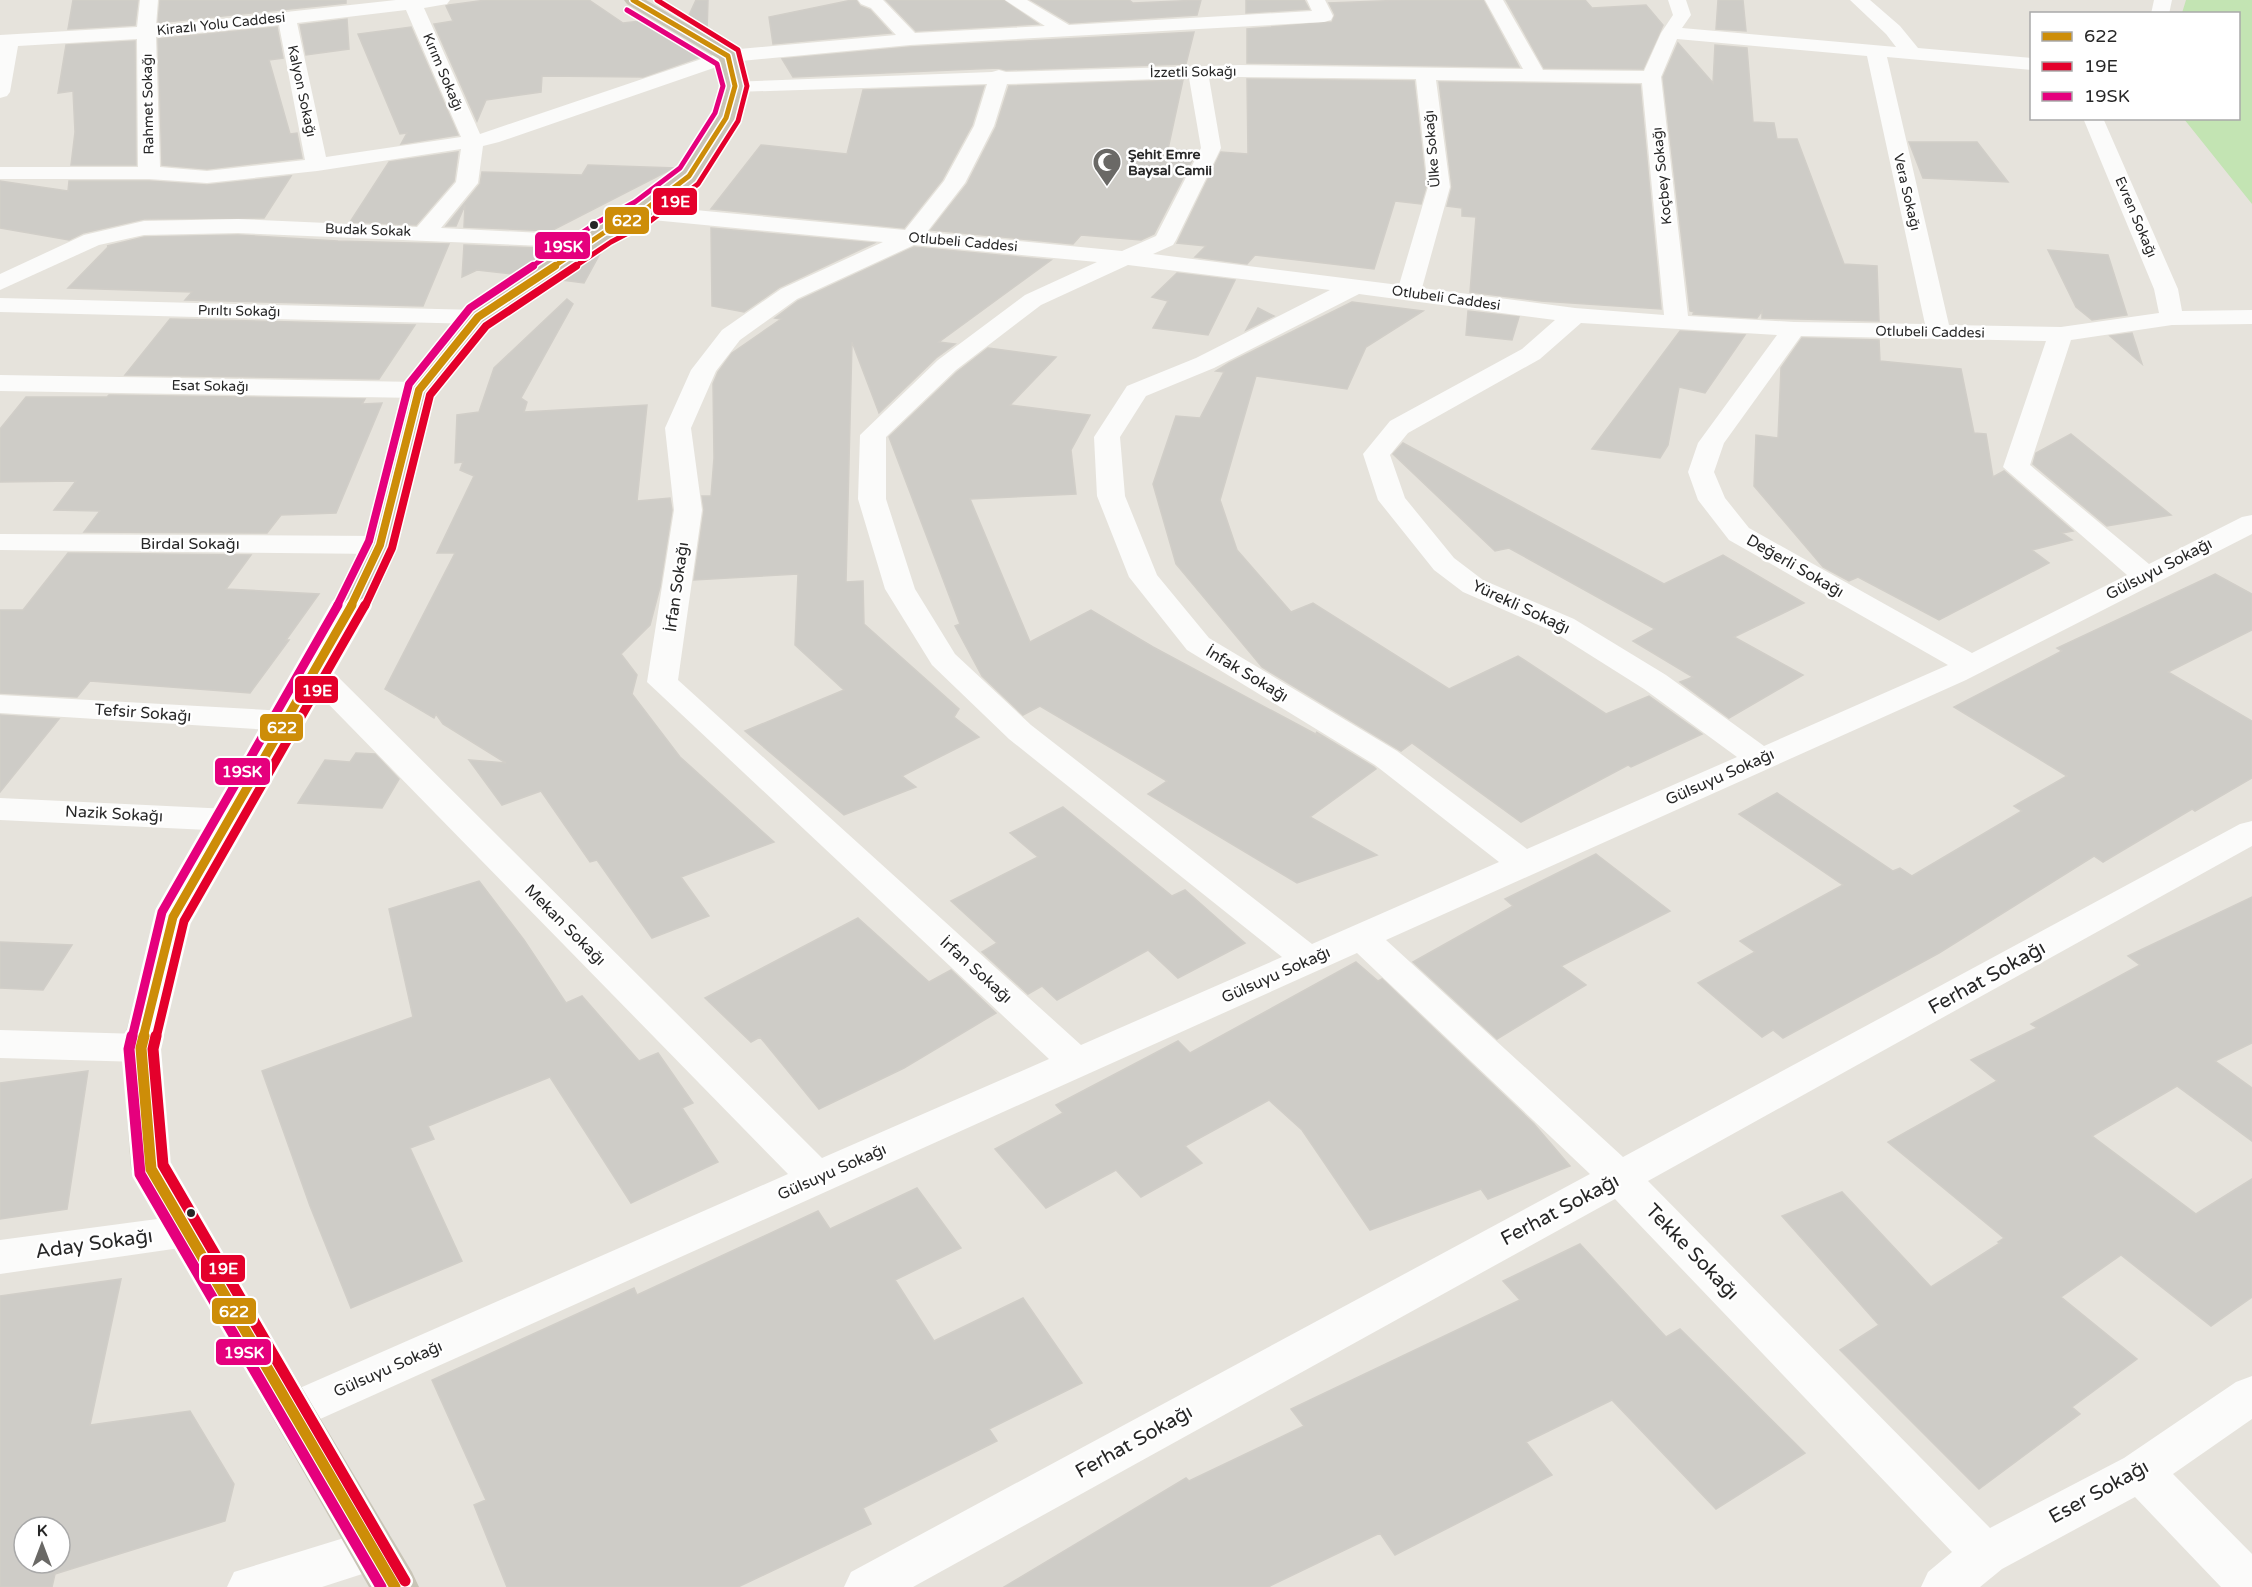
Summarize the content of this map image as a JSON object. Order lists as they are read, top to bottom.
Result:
{
  "streets": {
    "street": [
      "Kirazlı Yolu Caddesi",
      "Kırım Sokağı",
      "İzzetli Sokağı",
      "Kalyon Sokağı",
      "Rahmet Sokağı",
      "Ülke Sokağı",
      "Koçbey Sokağı",
      "Vera Sokağı",
      "Evren Sokağı",
      "Budak Sokak",
      "Otlubeli Caddesi",
      "Pırıltı Sokağı",
      "Esat Sokağı",
      "Birdal Sokağı",
      "Değerli Sokağı",
      "Gülsuyu Sokağı",
      "İrfan Sokağı",
      "Yürekli Sokağı",
      "İnfak Sokağı",
      "Tefsir Sokağı",
      "Nazik Sokağı",
      "Mekan Sokağı",
      "Ferhat Sokağı",
      "Aday Sokağı",
      "Tekke Sokağı",
      "Eser Sokağı"
    ]
  },
  "crossings": [
    ["Kirazlı Yolu Caddesi", "Kırım Sokağı"],
    ["Kirazlı Yolu Caddesi", "Kalyon Sokağı"],
    ["Kirazlı Yolu Caddesi", "Rahmet Sokağı"],
    ["İzzetli Sokağı", "Ülke Sokağı"],
    ["İzzetli Sokağı", "Koçbey Sokağı"],
    ["İzzetli Sokağı", "İrfan Sokağı"],
    ["Ülke Sokağı", "Otlubeli Caddesi"],
    ["Koçbey Sokağı", "Otlubeli Caddesi"],
    ["Vera Sokağı", "Otlubeli Caddesi"],
    ["Evren Sokağı", "Otlubeli Caddesi"],
    ["Otlubeli Caddesi", "Değerli Sokağı"],
    ["Otlubeli Caddesi", "İrfan Sokağı"],
    ["Otlubeli Caddesi", "Yürekli Sokağı"],
    ["Otlubeli Caddesi", "İnfak Sokağı"],
    ["Değerli Sokağı", "Gülsuyu Sokağı"],
    ["Gülsuyu Sokağı", "İrfan Sokağı"],
    ["Gülsuyu Sokağı", "Yürekli Sokağı"],
    ["Gülsuyu Sokağı", "İnfak Sokağı"],
    ["Gülsuyu Sokağı", "Mekan Sokağı"],
    ["Gülsuyu Sokağı", "Tekke Sokağı"],
    ["Ferhat Sokağı", "Tekke Sokağı"],
    ["Tekke Sokağı", "Eser Sokağı"]
  ],
  "places": {
    "mosque": ["Şehit Emre Baysal Camii"]
  },
  "lines": ["transit line 622", "transit line 19E", "transit line 19SK"],
  "legend": ["622", "19E", "19SK"],
  "north": "top"
}
